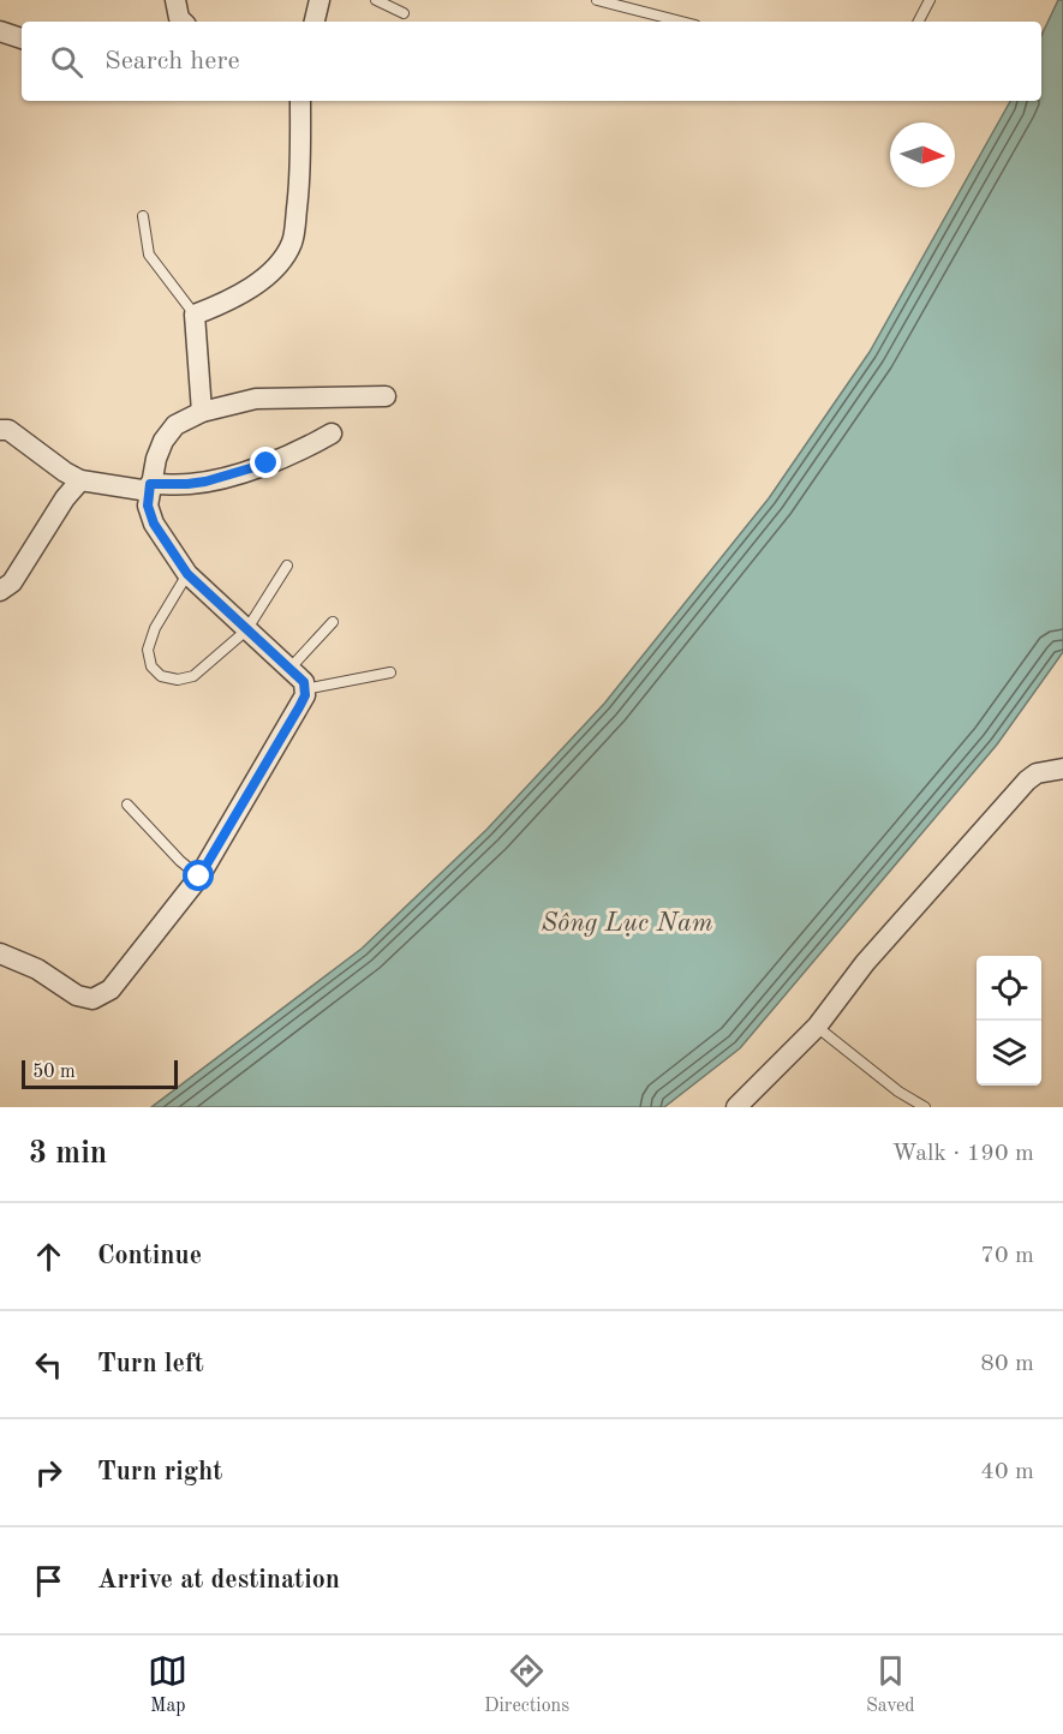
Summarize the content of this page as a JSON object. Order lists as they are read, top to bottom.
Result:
{
  "water": ["Sông Lục Nam"],
  "scale_bar": "50 m",
  "north": "right",
  "page": {
    "search": "Search here",
    "scale": "50 m",
    "heading": ["3 min", "Walk · 190 m"],
    "list": [
      ["Continue", "70 m"],
      ["Turn left", "80 m"],
      ["Turn right", "40 m"],
      "Arrive at destination"
    ],
    "nav": ["Map", "Directions", "Saved"]
  }
}
